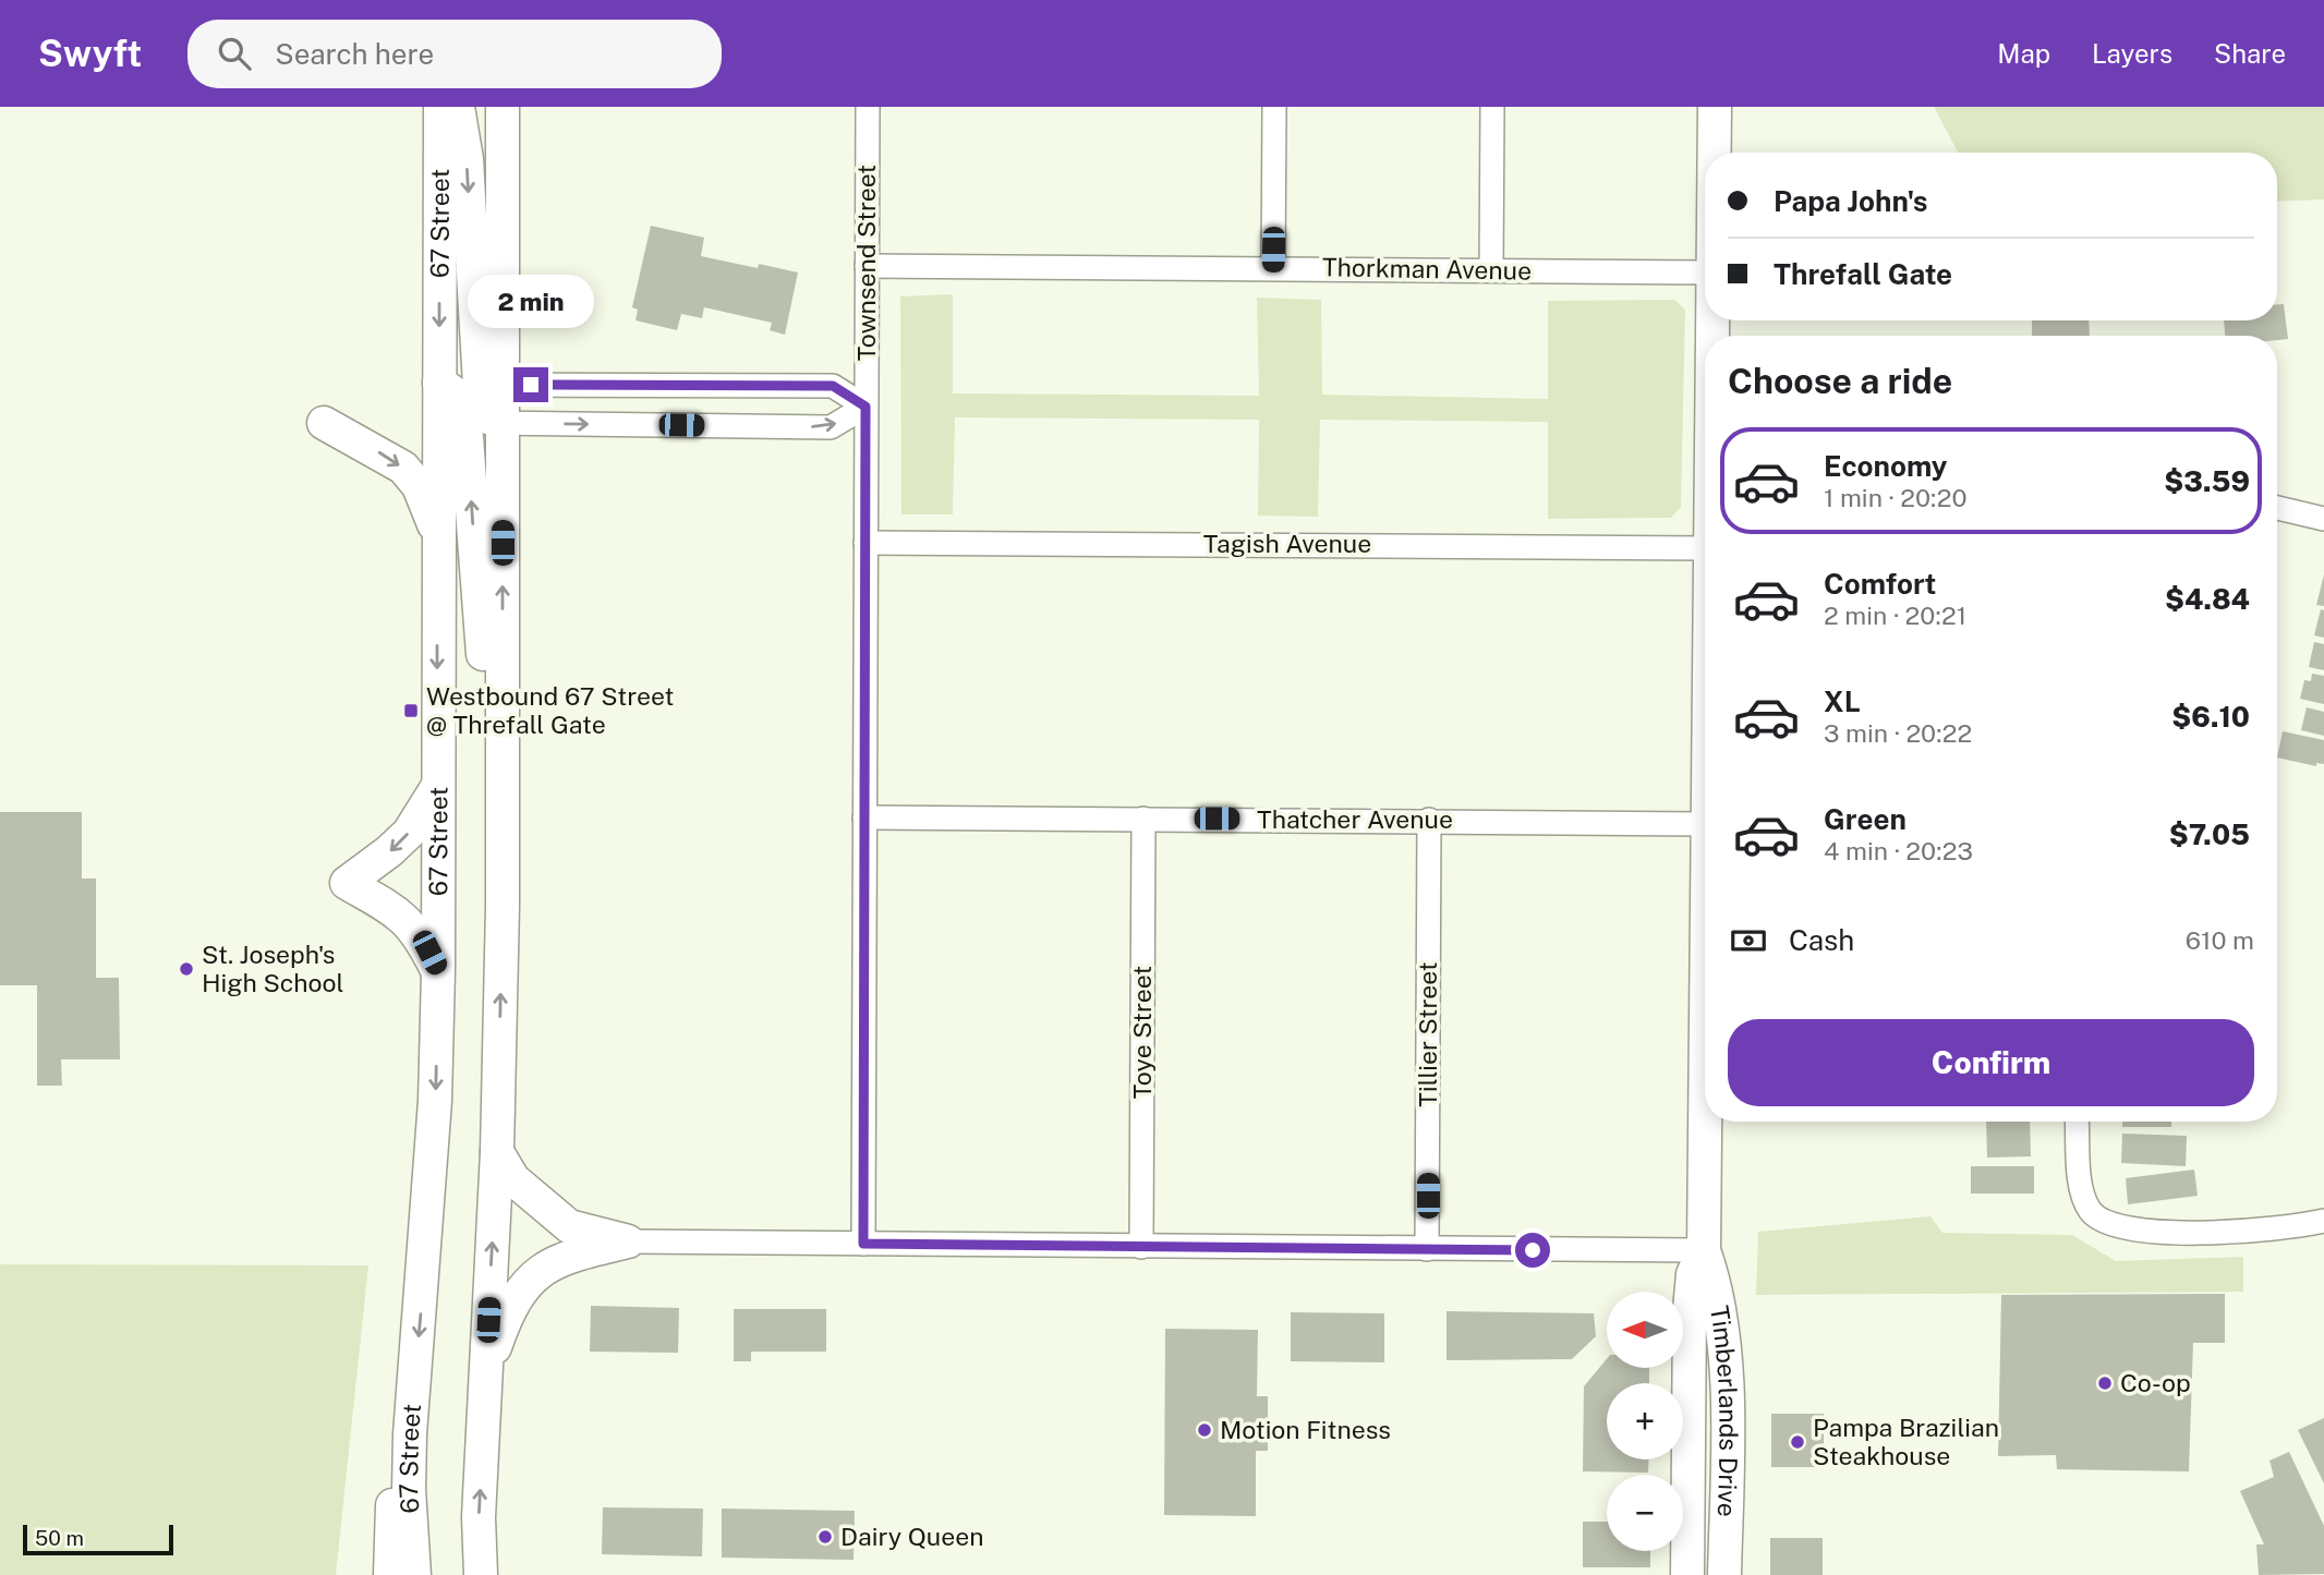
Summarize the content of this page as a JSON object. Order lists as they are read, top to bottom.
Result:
{
  "streets": {
    "main road": ["67 Street", "Timberlands Drive"],
    "street": [
      "Townsend Street",
      "Thorkman Avenue",
      "Tagish Avenue",
      "Thatcher Avenue",
      "Toye Street",
      "Tillier Street"
    ]
  },
  "crossings": [
    ["Townsend Street", "Thorkman Avenue"],
    ["Townsend Street", "Tagish Avenue"],
    ["Townsend Street", "Thatcher Avenue"],
    ["Thatcher Avenue", "Toye Street"],
    ["Thatcher Avenue", "Tillier Street"]
  ],
  "places": {
    "transit": ["Westbound 67 Street @ Threfall Gate"],
    "other": [
      "St. Joseph's High School",
      "Co-op",
      "Motion Fitness",
      "Pampa Brazilian Steakhouse",
      "Dairy Queen"
    ]
  },
  "scale_bar": "50 m",
  "north": "left",
  "page": {
    "header": "Swyft",
    "search": "Search here",
    "nav": ["Map", "Layers", "Share"],
    "banner": ["Papa John's", "Threfall Gate"],
    "bubble": "2 min",
    "heading": "Choose a ride",
    "list": [
      {
        "name": "Economy",
        "note": "1 min · 20:20",
        "value": "$3.59"
      },
      {
        "name": "Comfort",
        "note": "2 min · 20:21",
        "value": "$4.84"
      },
      {
        "name": "XL",
        "note": "3 min · 20:22",
        "value": "$6.10"
      },
      {
        "name": "Green",
        "note": "4 min · 20:23",
        "value": "$7.05"
      }
    ],
    "pay": ["Cash", "610 m"],
    "buttons": "Confirm",
    "map_buttons": ["+", "−"],
    "scale": "50 m"
  }
}
